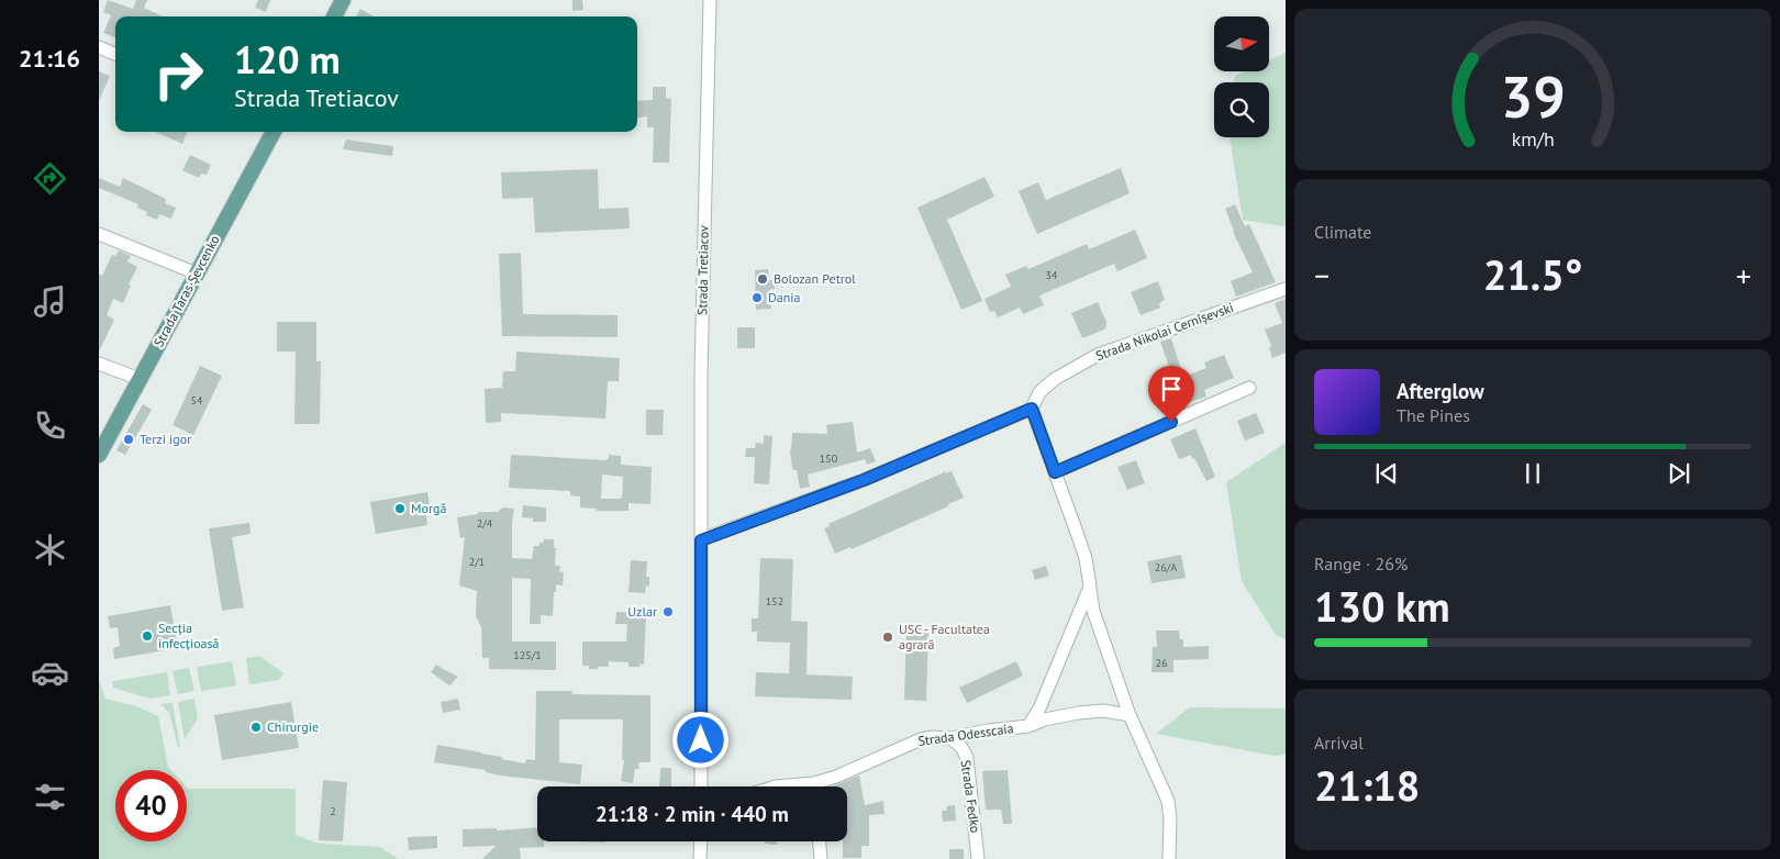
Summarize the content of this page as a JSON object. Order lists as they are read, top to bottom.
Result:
{
  "streets": {
    "main road": ["Strada Taras Șevcenko"],
    "street": [
      "Strada Tretiacov",
      "Strada Nikolai Cernîșevski",
      "Strada Odesscaia",
      "Strada Fedko"
    ]
  },
  "crossings": [
    ["Strada Odesscaia", "Strada Fedko"]
  ],
  "places": [
    "Bolozan Petrol",
    "Dania",
    "Terzi igor",
    "Morgă",
    "Uzlar",
    "Secția infecțioasă",
    "USC - Facultatea agrară",
    "Chirurgie"
  ],
  "house_numbers": [
    "34",
    "54",
    "150",
    "2/4",
    "2/1",
    "26/A",
    "152",
    "125/1",
    "26",
    "2"
  ],
  "north": "right",
  "page": {
    "tabs": "21:16",
    "turn": ["120 m", "Strada Tretiacov"],
    "tile": [
      "Climate",
      ["Range · 26%", "130 km"],
      ["Arrival", "21:18"]
    ],
    "heat": ["−", "21.5°", "+"],
    "song": ["Afterglow", "The Pines"],
    "limit": "40",
    "trip": "21:18 · 2 min · 440 m",
    "gauge": ["39", "km/h"]
  }
}
